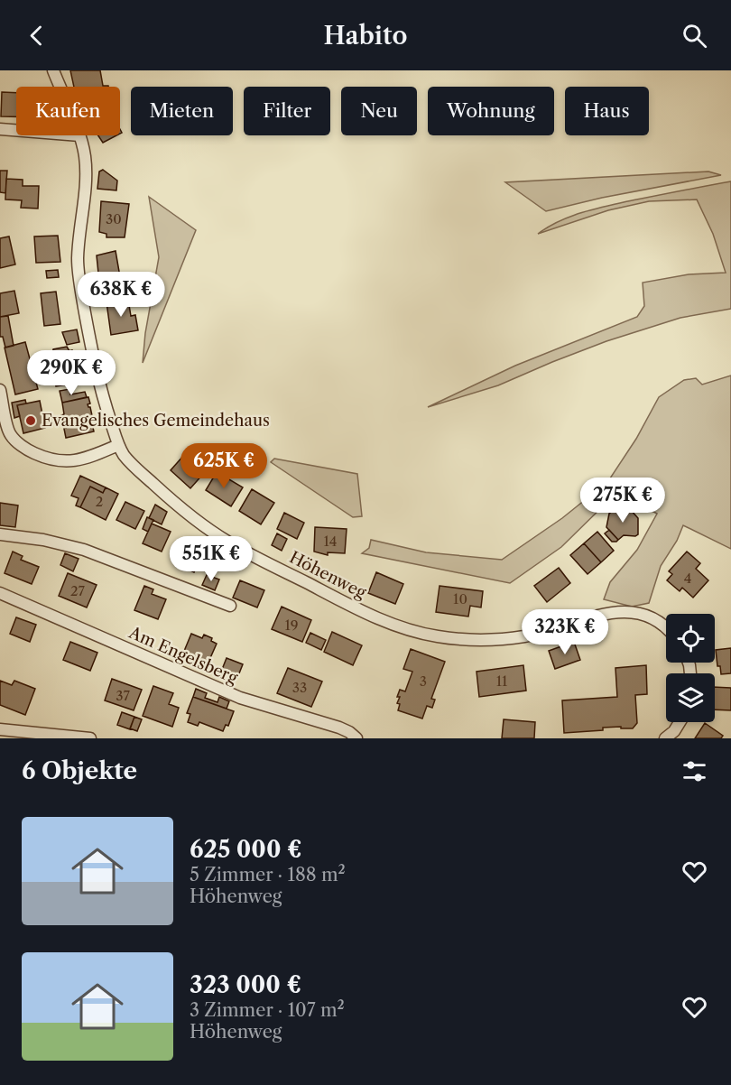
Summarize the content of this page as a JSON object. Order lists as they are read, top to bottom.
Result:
{
  "streets": {
    "street": ["Höhenweg", "Am Engelsberg"]
  },
  "places": ["Evangelisches Gemeindehaus"],
  "house_numbers": [
    "30",
    "2",
    "14",
    "4",
    "27",
    "10",
    "19",
    "3",
    "11",
    "33",
    "37"
  ],
  "page": {
    "header": "Habito",
    "chip": [
      "Kaufen",
      "Mieten",
      "Filter",
      "Neu",
      "Wohnung",
      "Haus"
    ],
    "price": [
      "638K €",
      "290K €",
      "625K €",
      "275K €",
      "551K €",
      "323K €"
    ],
    "heading": "6 Objekte",
    "list": [
      {
        "name": "625 000 €",
        "note": "5 Zimmer · 188 m² · Höhenweg"
      },
      {
        "name": "323 000 €",
        "note": "3 Zimmer · 107 m² · Höhenweg"
      }
    ]
  }
}
